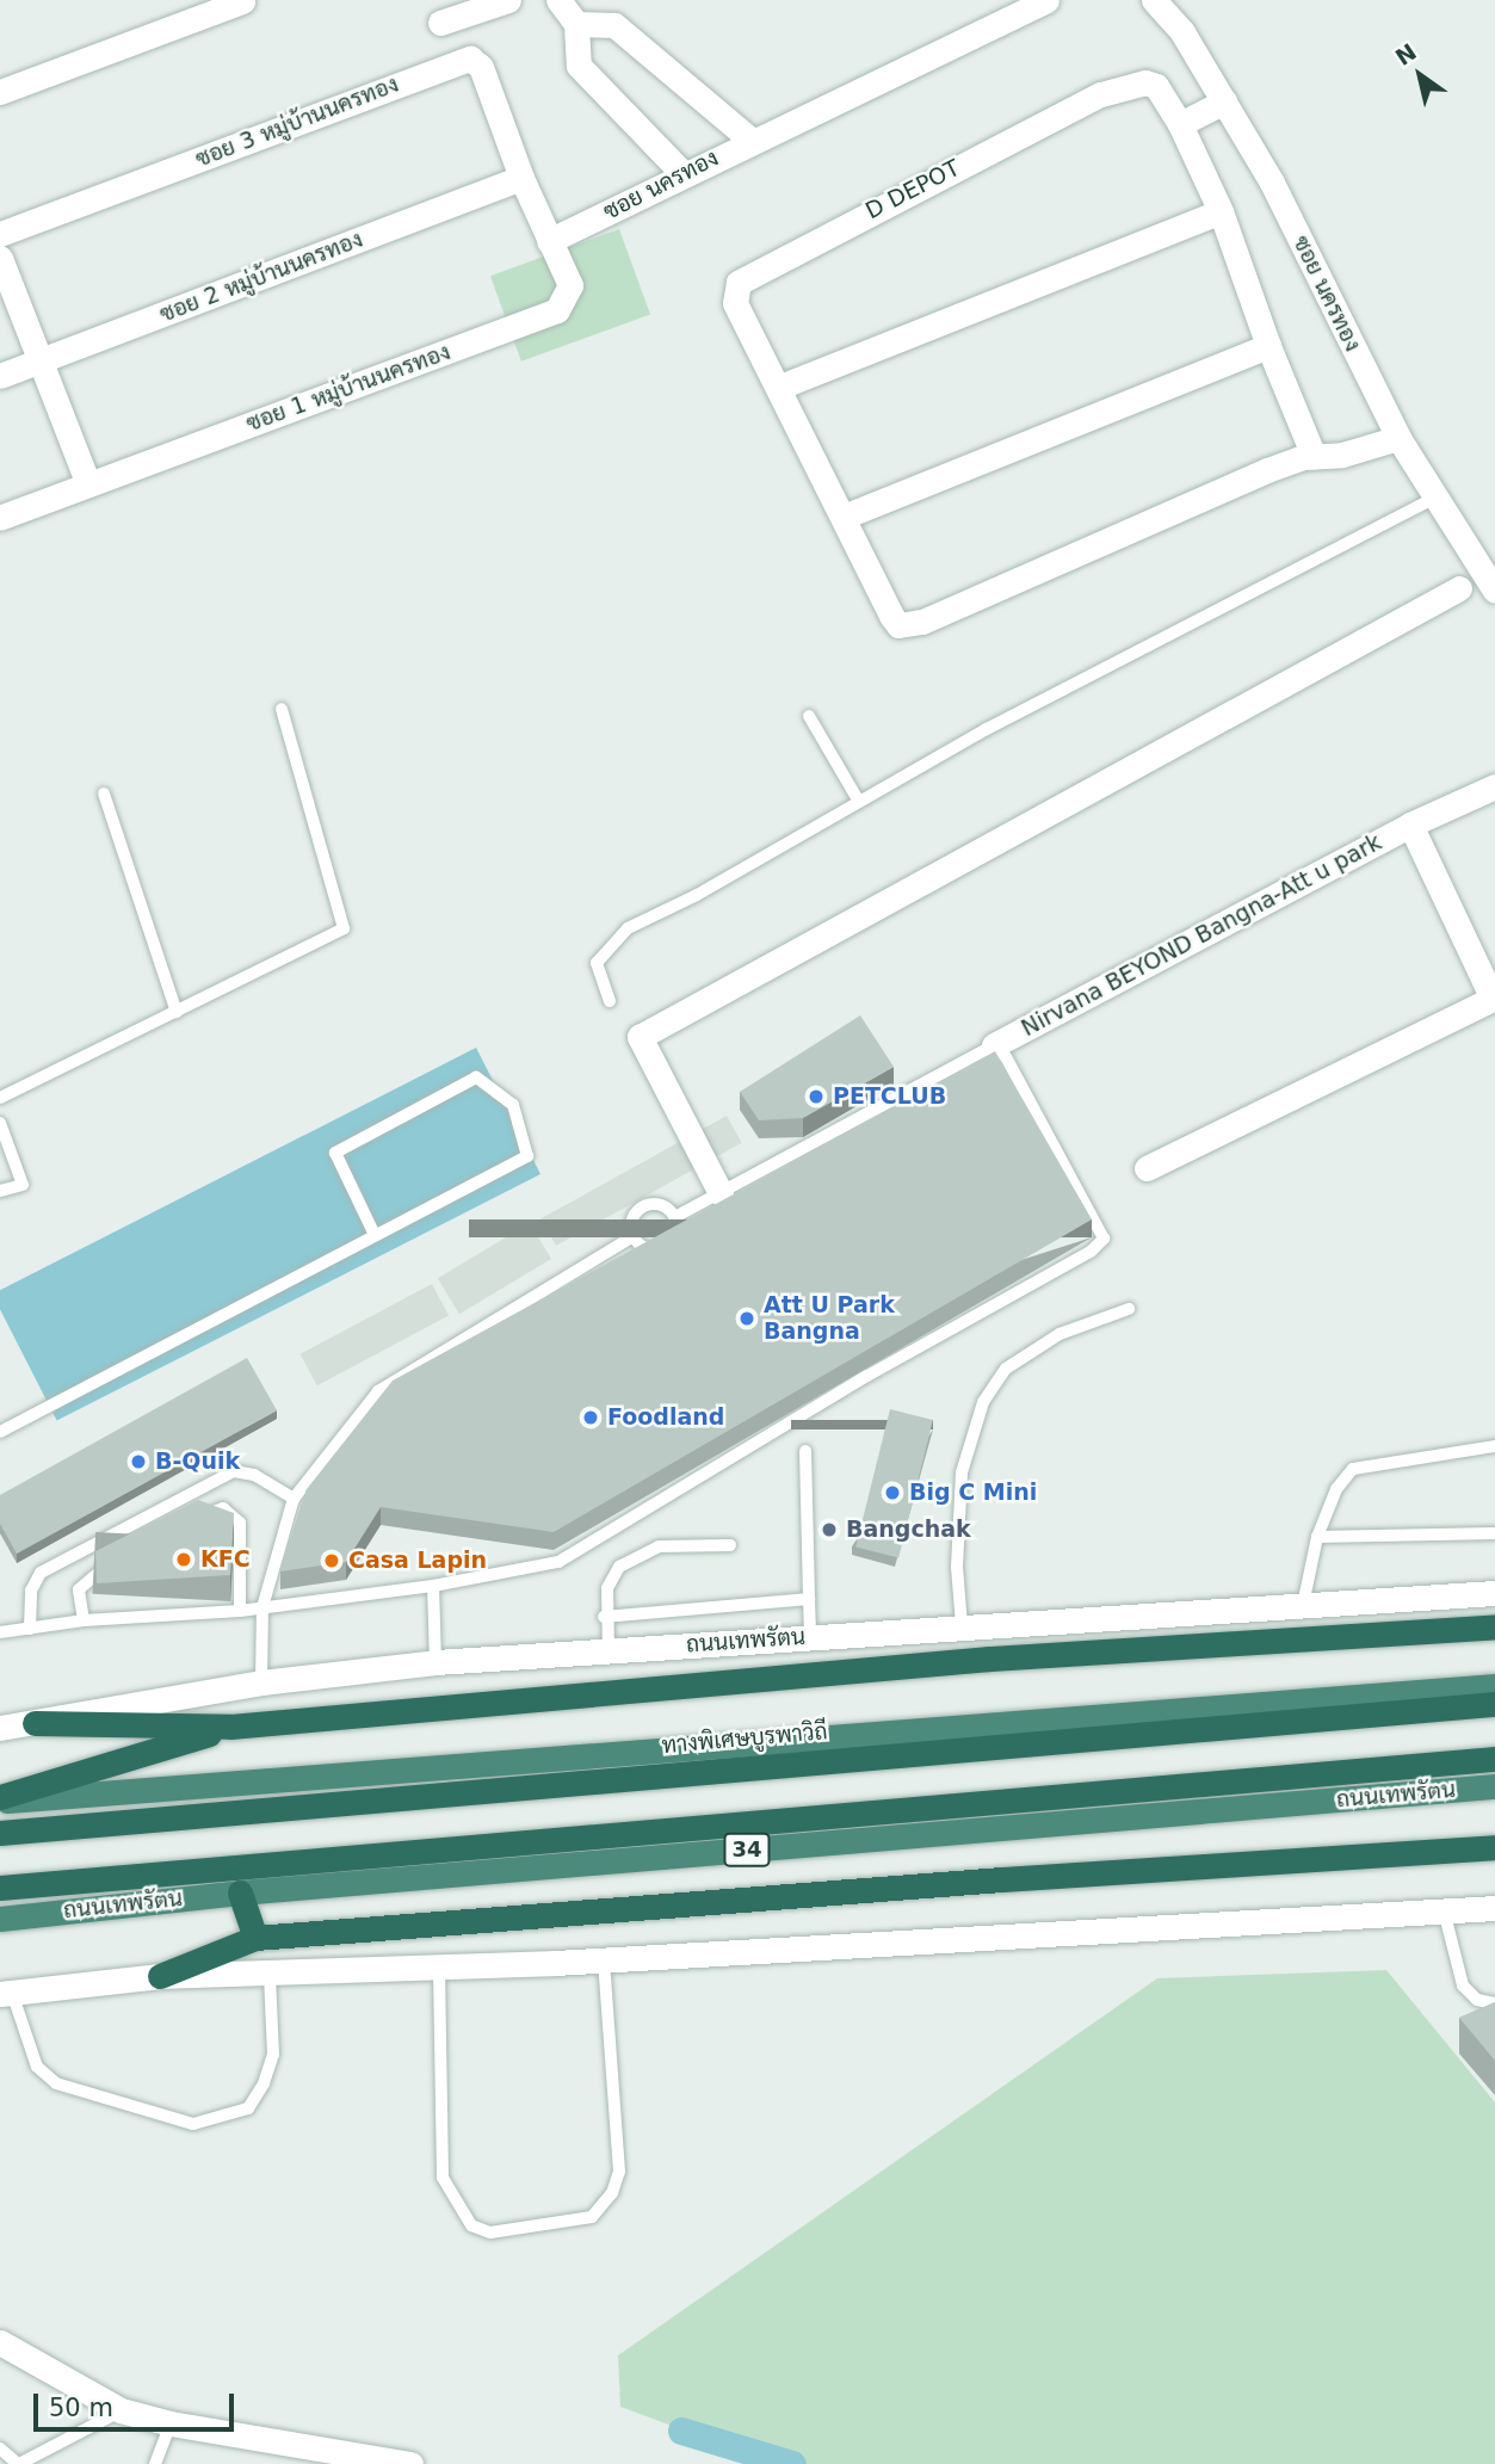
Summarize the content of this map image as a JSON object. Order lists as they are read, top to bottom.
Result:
{
  "streets": {
    "highway": ["ถนนเทพรัตน", "ทางพิเศษบูรพาวิถี", "34"],
    "street": [
      "ซอย 3 หมู่บ้านนครทอง",
      "ซอย นครทอง",
      "D DEPOT",
      "ซอย 2 หมู่บ้านนครทอง",
      "ซอย 1 หมู่บ้านนครทอง",
      "Nirvana BEYOND Bangna-Att u park"
    ]
  },
  "crossings": [
    ["ซอย 3 หมู่บ้านนครทอง", "ซอย 2 หมู่บ้านนครทอง"],
    ["ซอย 3 หมู่บ้านนครทอง", "ซอย 1 หมู่บ้านนครทอง"],
    ["ซอย นครทอง", "D DEPOT"],
    ["ซอย นครทอง", "ซอย 1 หมู่บ้านนครทอง"],
    ["ซอย 2 หมู่บ้านนครทอง", "ซอย 1 หมู่บ้านนครทอง"]
  ],
  "places": [
    "PETCLUB",
    "Att U Park Bangna",
    "Foodland",
    "B-Quik",
    "Big C Mini",
    "Bangchak",
    "KFC",
    "Casa Lapin"
  ],
  "scale_bar": "50 m",
  "north": "top left"
}
